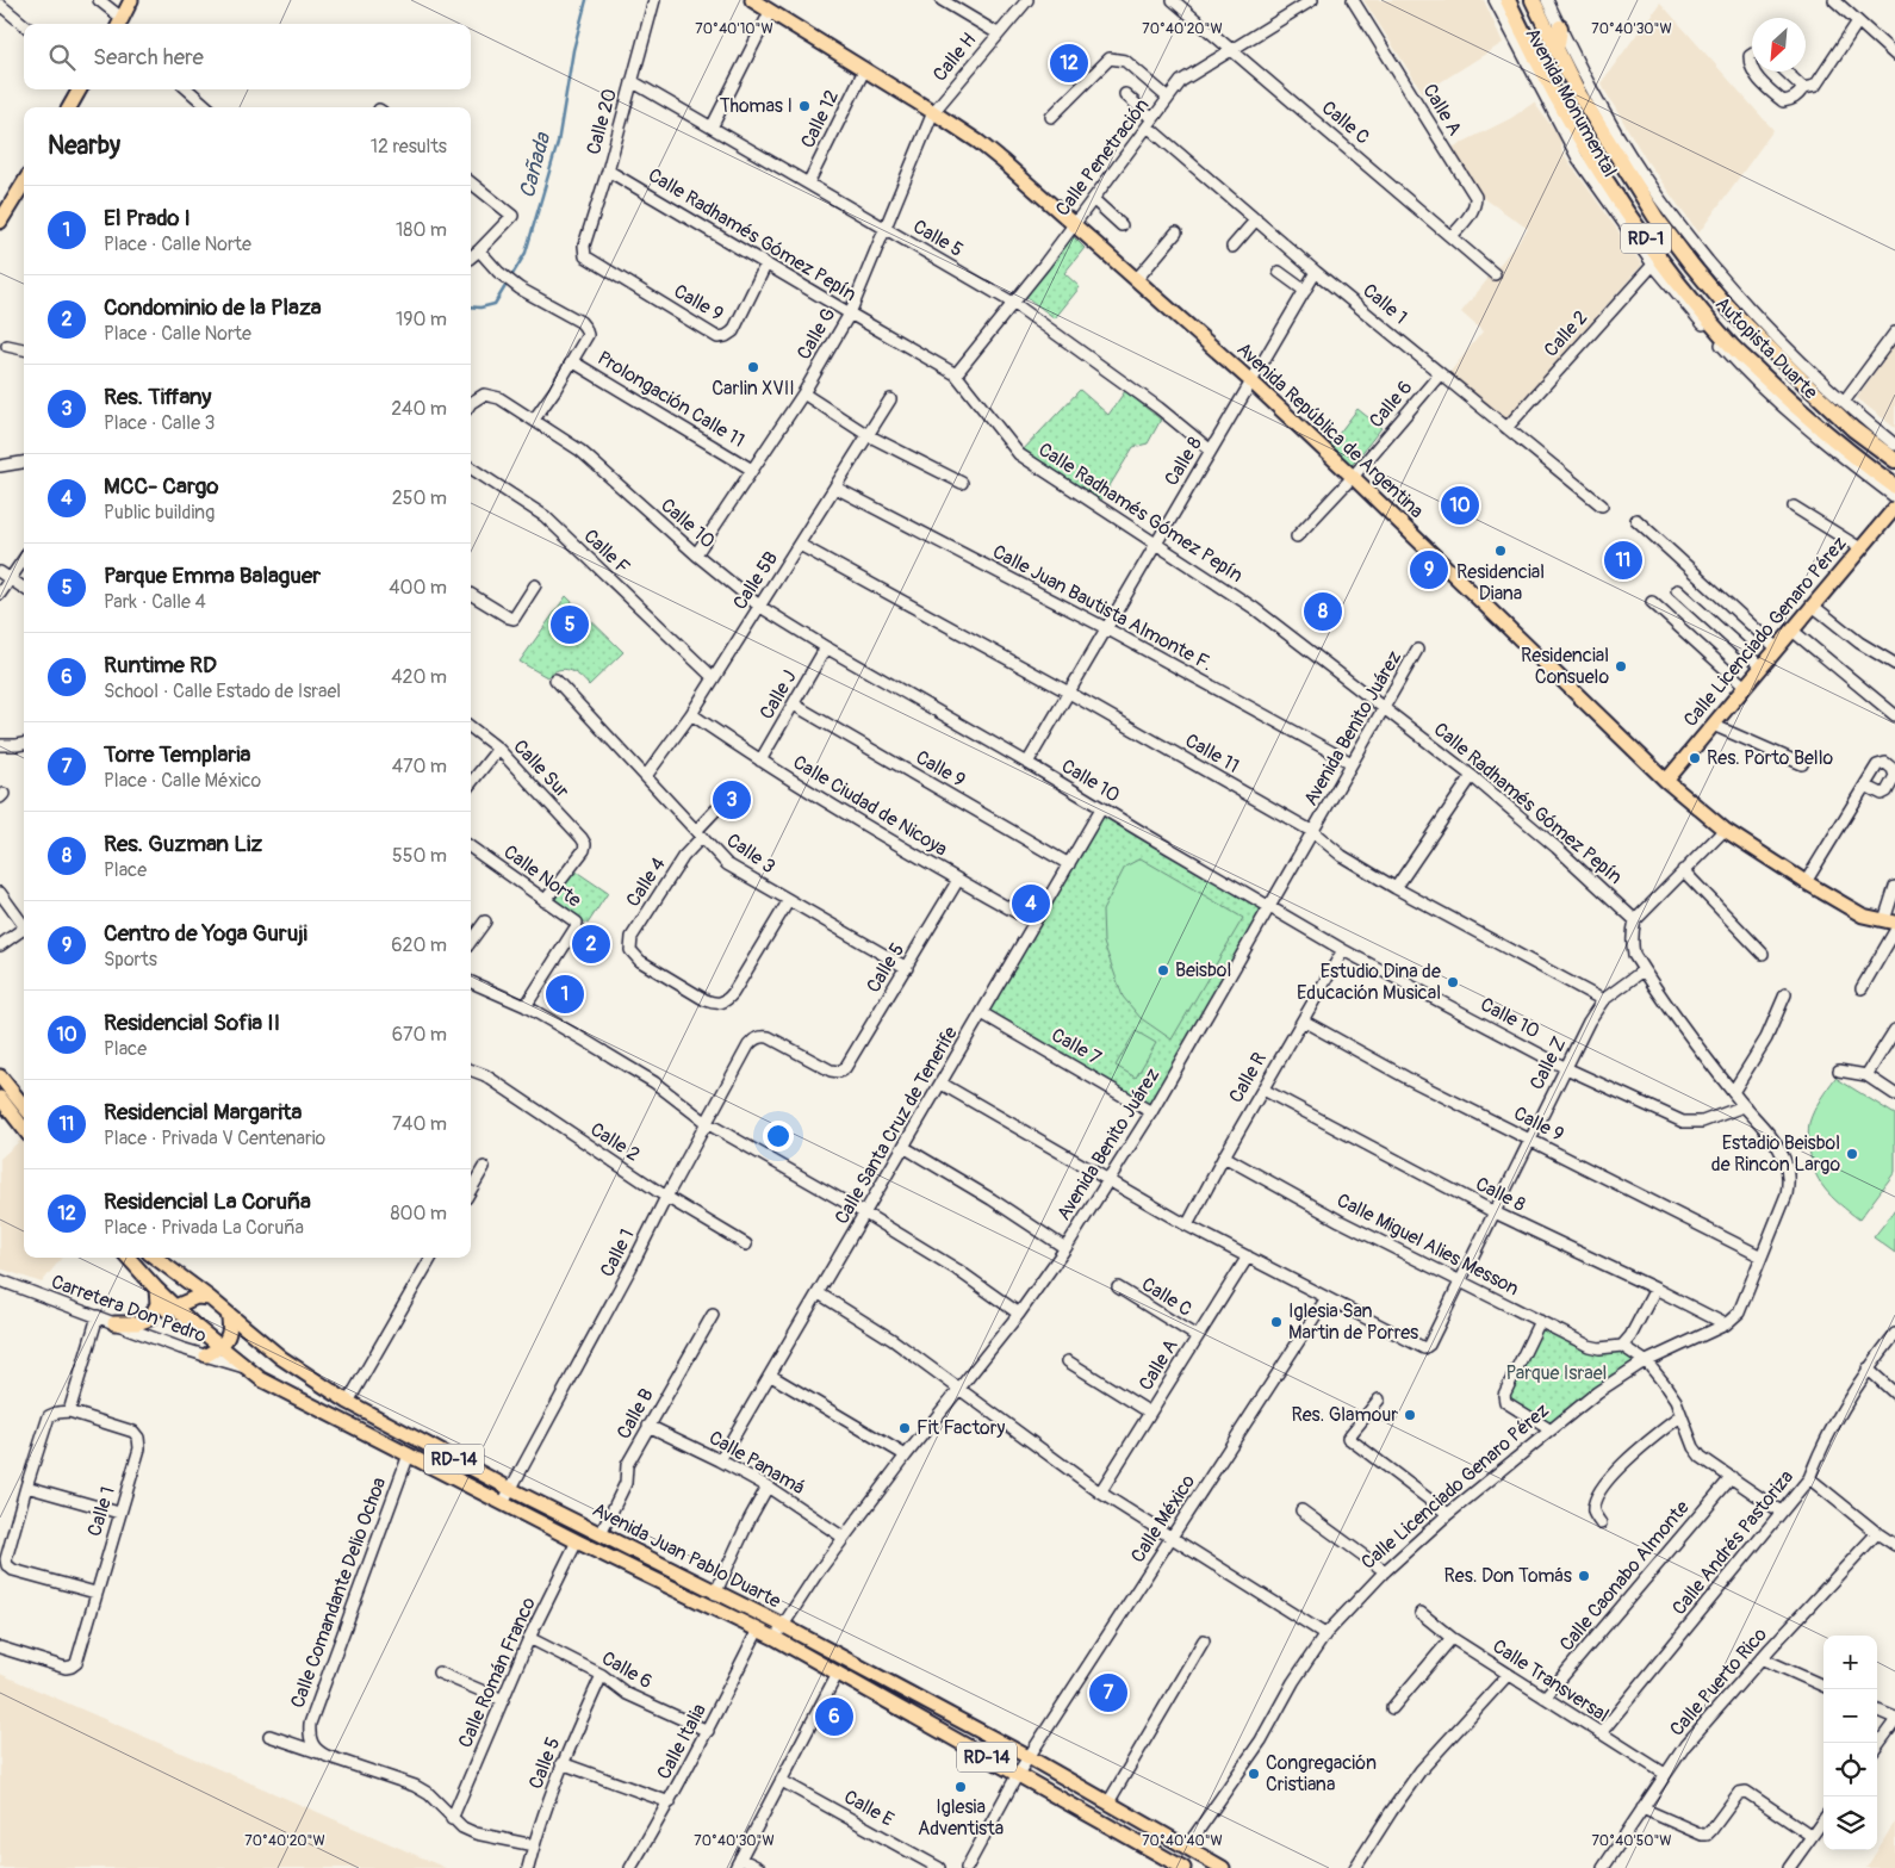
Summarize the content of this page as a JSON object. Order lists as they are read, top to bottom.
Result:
{
  "streets": {
    "highway": ["RD-1", "Autopista Duarte"],
    "main road": [
      "Avenida República de Argentina",
      "Calle Licenciado Genaro Pérez",
      "RD-14",
      "Avenida Juan Pablo Duarte"
    ],
    "street": [
      "Calle H",
      "Avenida Monumental",
      "Calle A",
      "Calle 12",
      "Calle 20",
      "Calle C",
      "Calle Penetración",
      "Calle Radhamés Gómez Pepín",
      "Calle 5",
      "Calle 9",
      "Calle 1",
      "Calle G",
      "Calle 2",
      "Prolongación Calle 11",
      "Calle 6",
      "Calle 8",
      "Calle 10",
      "Calle F",
      "Calle 5B",
      "Calle Juan Bautista Almonte F.",
      "Calle J",
      "Avenida Benito Juárez",
      "Calle 11",
      "Calle Sur",
      "Calle Ciudad de Nicoya",
      "Calle 3",
      "Calle Norte",
      "Calle 4",
      "Calle 7",
      "Calle Z",
      "Calle R",
      "Calle Santa Cruz de Tenerife",
      "Calle Miguel Alies Messon",
      "Carretera Don Pedro",
      "Calle B",
      "Calle Panamá",
      "Calle México",
      "Calle Andrés Pastoriza",
      "Calle Caonabo Almonte",
      "Calle Comandante Delio Ochoa",
      "Calle Román Franco",
      "Calle Transversal",
      "Calle Puerto Rico",
      "Calle Italia",
      "Calle E"
    ]
  },
  "crossings": [
    ["Calle H", "Calle G"],
    ["Calle H", "Avenida República de Argentina"],
    ["Avenida Monumental", "Calle 2"],
    ["Calle A", "Calle C"],
    ["Calle 12", "Calle 5"],
    ["Calle 12", "Avenida República de Argentina"],
    ["Calle 20", "Calle Radhamés Gómez Pepín"],
    ["Calle 20", "Calle 5"],
    ["Calle 20", "Calle 9"],
    ["Calle C", "Calle Penetración"],
    ["Calle Penetración", "Calle Radhamés Gómez Pepín"],
    ["Calle Penetración", "Calle 5"],
    ["Calle Penetración", "Calle 1"],
    ["Calle Penetración", "Avenida República de Argentina"],
    ["Calle Radhamés Gómez Pepín", "Calle 9"],
    ["Calle Radhamés Gómez Pepín", "Calle G"],
    ["Calle Radhamés Gómez Pepín", "Calle 8"],
    ["Calle Radhamés Gómez Pepín", "Calle Licenciado Genaro Pérez"],
    ["Calle Radhamés Gómez Pepín", "Avenida Benito Juárez"],
    ["Calle 5", "Calle 1"],
    ["Calle 5", "Calle G"],
    ["Calle 5", "Calle 6"],
    ["Calle 5", "Calle 8"],
    ["Calle 5", "Calle Ciudad de Nicoya"],
    ["Calle 5", "Calle 3"],
    ["Calle 9", "Calle Licenciado Genaro Pérez"],
    ["Calle 9", "Calle J"],
    ["Calle 9", "Calle Z"],
    ["Calle 9", "Calle R"],
    ["Calle 9", "Calle Santa Cruz de Tenerife"],
    ["Calle 1", "Calle 2"],
    ["Calle 1", "Calle 6"],
    ["Calle 1", "Calle 8"],
    ["Calle 1", "Avenida Juan Pablo Duarte"],
    ["Calle G", "Prolongación Calle 11"],
    ["Calle G", "Avenida República de Argentina"],
    ["Calle G", "Calle 10"],
    ["Calle 6", "Avenida República de Argentina"],
    ["Calle 6", "Calle Román Franco"],
    ["Calle 6", "Calle Italia"],
    ["Avenida República de Argentina", "Calle 8"],
    ["Avenida República de Argentina", "Calle Licenciado Genaro Pérez"],
    ["Calle 8", "Calle 10"],
    ["Calle 8", "Calle Juan Bautista Almonte F."],
    ["Calle 8", "Calle Licenciado Genaro Pérez"],
    ["Calle 8", "Calle 11"],
    ["Calle 8", "Calle Z"],
    ["Calle 8", "Calle R"],
    ["Calle 10", "Calle 5B"],
    ["Calle 10", "Calle Licenciado Genaro Pérez"],
    ["Calle 10", "Calle J"],
    ["Calle 10", "Avenida Benito Juárez"],
    ["Calle 10", "Calle Z"],
    ["Calle 10", "Calle R"],
    ["Calle 10", "Calle Santa Cruz de Tenerife"],
    ["Calle F", "Calle 5B"],
    ["Calle 5B", "Calle Juan Bautista Almonte F."],
    ["Calle 5B", "Calle 11"],
    ["Calle 5B", "Calle Ciudad de Nicoya"],
    ["Calle 5B", "Calle 3"],
    ["Calle Juan Bautista Almonte F.", "Avenida Benito Juárez"],
    ["Calle Licenciado Genaro Pérez", "Calle Z"],
    ["Calle Licenciado Genaro Pérez", "Avenida Juan Pablo Duarte"],
    ["Calle J", "Calle Ciudad de Nicoya"],
    ["Avenida Benito Juárez", "Calle 11"],
    ["Avenida Benito Juárez", "Calle 7"],
    ["Avenida Benito Juárez", "Calle Panamá"],
    ["Avenida Benito Juárez", "Avenida Juan Pablo Duarte"],
    ["Calle 11", "Calle Z"],
    ["Calle Sur", "Calle Norte"],
    ["Calle Ciudad de Nicoya", "Calle Santa Cruz de Tenerife"],
    ["Calle 3", "Calle 4"],
    ["Calle 7", "Calle Santa Cruz de Tenerife"],
    ["Calle Z", "Calle Miguel Alies Messon"],
    ["Calle Z", "Calle México"],
    ["Calle R", "Calle Miguel Alies Messon"],
    ["Calle Santa Cruz de Tenerife", "Calle Panamá"],
    ["Carretera Don Pedro", "Avenida Juan Pablo Duarte"],
    ["Calle B", "Calle Panamá"],
    ["Calle B", "Avenida Juan Pablo Duarte"],
    ["Calle México", "Avenida Juan Pablo Duarte"],
    ["Calle Andrés Pastoriza", "Calle Transversal"],
    ["Avenida Juan Pablo Duarte", "Calle Comandante Delio Ochoa"],
    ["Avenida Juan Pablo Duarte", "Calle Román Franco"],
    ["Avenida Juan Pablo Duarte", "Calle Italia"],
    ["Calle Caonabo Almonte", "Calle Transversal"],
    ["Calle Transversal", "Calle Puerto Rico"]
  ],
  "water": ["Cañada"],
  "parks": ["Parque Israel"],
  "places": [
    "Thomas I",
    "Carlin XVII",
    "Residencial Diana",
    "Residencial Consuelo",
    "Res. Porto Bello",
    "Beisbol",
    "Estudio Dina de Educación Musical",
    "Estadio Beisbol de Rincon Largo",
    "Iglesia San Martin de Porres",
    "Res. Glamour",
    "Fit Factory",
    "Res. Don Tomás",
    "Congregación Cristiana",
    "Iglesia Adventista"
  ],
  "north": "bottom left",
  "page": {
    "search": "Search here",
    "pins": [
      "12",
      "10",
      "11",
      "9",
      "8",
      "5",
      "3",
      "4",
      "2",
      "1",
      "7",
      "6"
    ],
    "heading": ["Nearby", "12 results"],
    "list": [
      {
        "mark": "1",
        "name": "El Prado I",
        "note": "Place · Calle Norte",
        "value": "180 m"
      },
      {
        "mark": "2",
        "name": "Condominio de la Plaza",
        "note": "Place · Calle Norte",
        "value": "190 m"
      },
      {
        "mark": "3",
        "name": "Res. Tiffany",
        "note": "Place · Calle 3",
        "value": "240 m"
      },
      {
        "mark": "4",
        "name": "MCC- Cargo",
        "note": "Public building",
        "value": "250 m"
      },
      {
        "mark": "5",
        "name": "Parque Emma Balaguer",
        "note": "Park · Calle 4",
        "value": "400 m"
      },
      {
        "mark": "6",
        "name": "Runtime RD",
        "note": "School · Calle Estado de Israel",
        "value": "420 m"
      },
      {
        "mark": "7",
        "name": "Torre Templaria",
        "note": "Place · Calle México",
        "value": "470 m"
      },
      {
        "mark": "8",
        "name": "Res. Guzman Liz",
        "note": "Place",
        "value": "550 m"
      },
      {
        "mark": "9",
        "name": "Centro de Yoga Guruji",
        "note": "Sports",
        "value": "620 m"
      },
      {
        "mark": "10",
        "name": "Residencial Sofia II",
        "note": "Place",
        "value": "670 m"
      },
      {
        "mark": "11",
        "name": "Residencial Margarita",
        "note": "Place · Privada V Centenario",
        "value": "740 m"
      },
      {
        "mark": "12",
        "name": "Residencial La Coruña",
        "note": "Place · Privada La Coruña",
        "value": "800 m"
      }
    ],
    "map_buttons": ["+", "−"]
  },
  "coordinates": [
    "70°40'10\"W",
    "70°40'20\"W",
    "70°40'30\"W",
    "70°40'40\"W",
    "70°40'50\"W"
  ]
}
